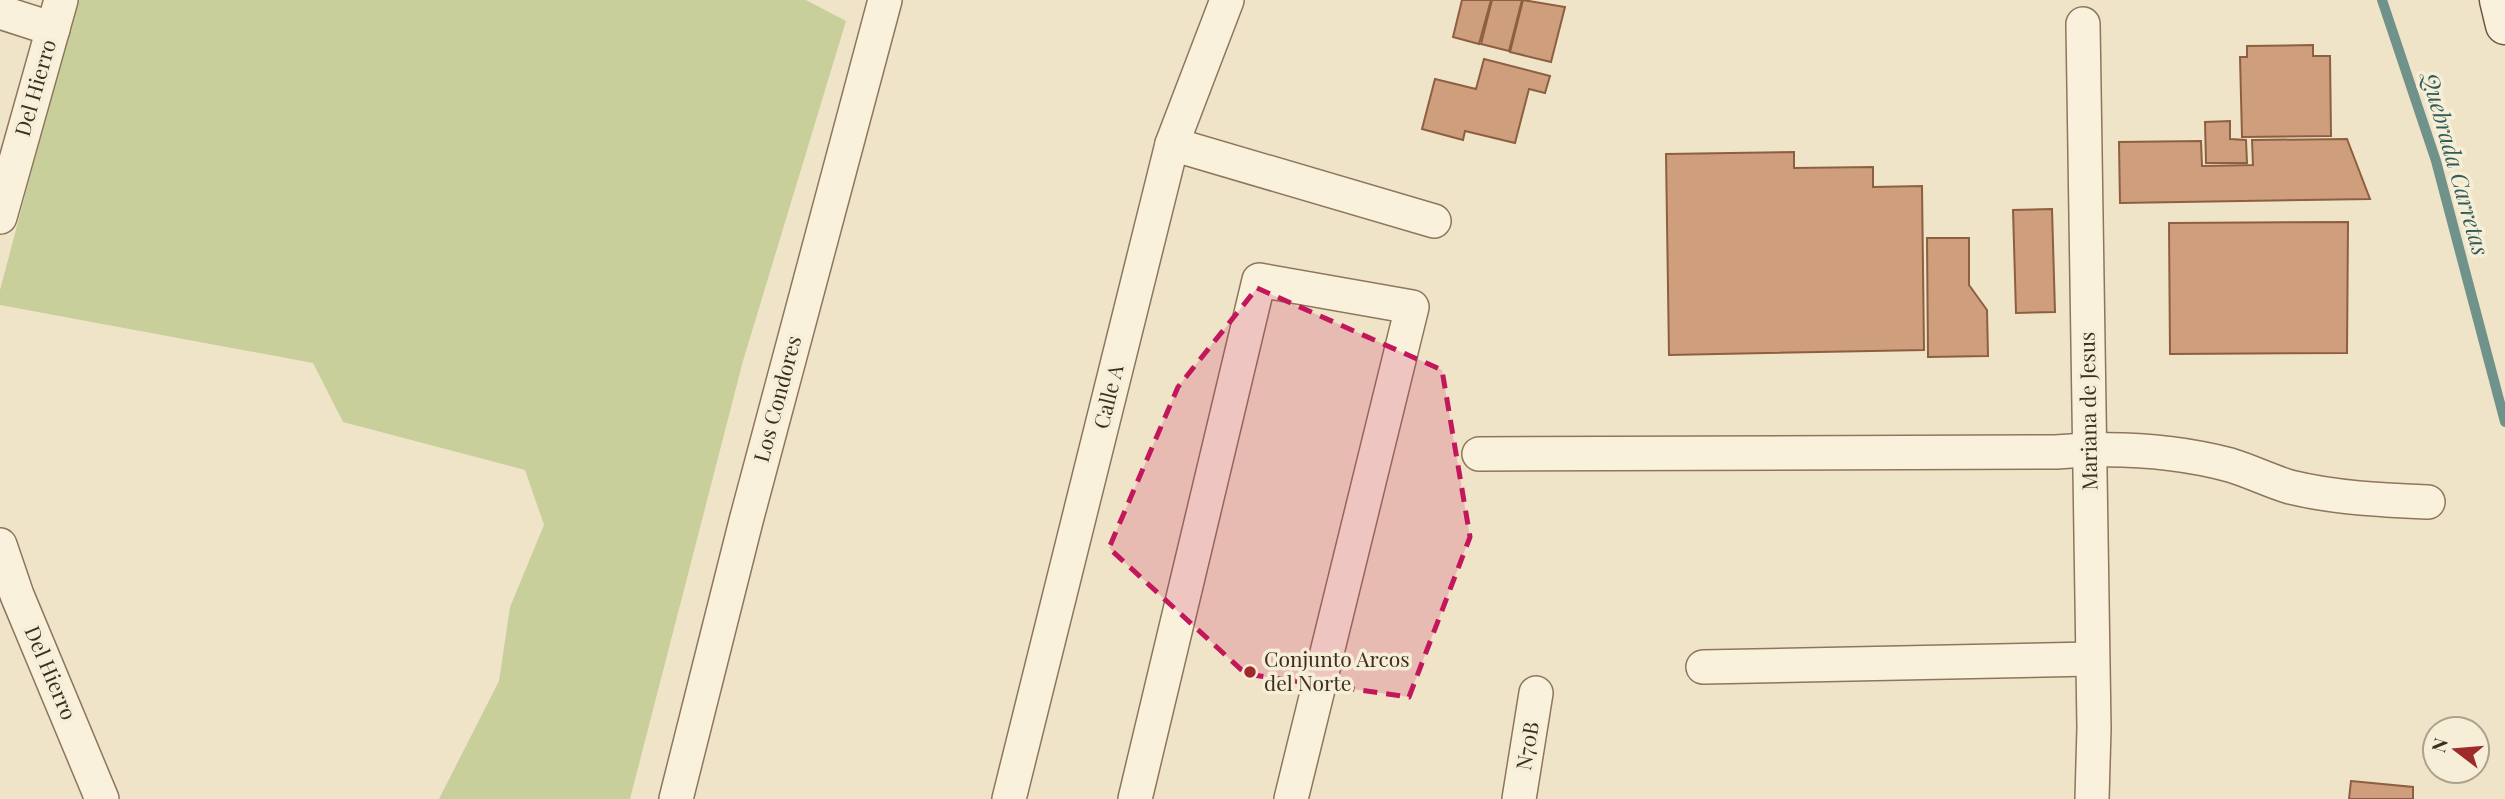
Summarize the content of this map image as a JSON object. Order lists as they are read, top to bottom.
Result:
{
  "streets": {
    "street": [
      "Del Hierro",
      "Calle A",
      "Los Condores",
      "Mariana de Jesus",
      "N70B"
    ]
  },
  "water": ["Quebrada Carretas"],
  "places": ["Conjunto Arcos del Norte"],
  "north": "left"
}
